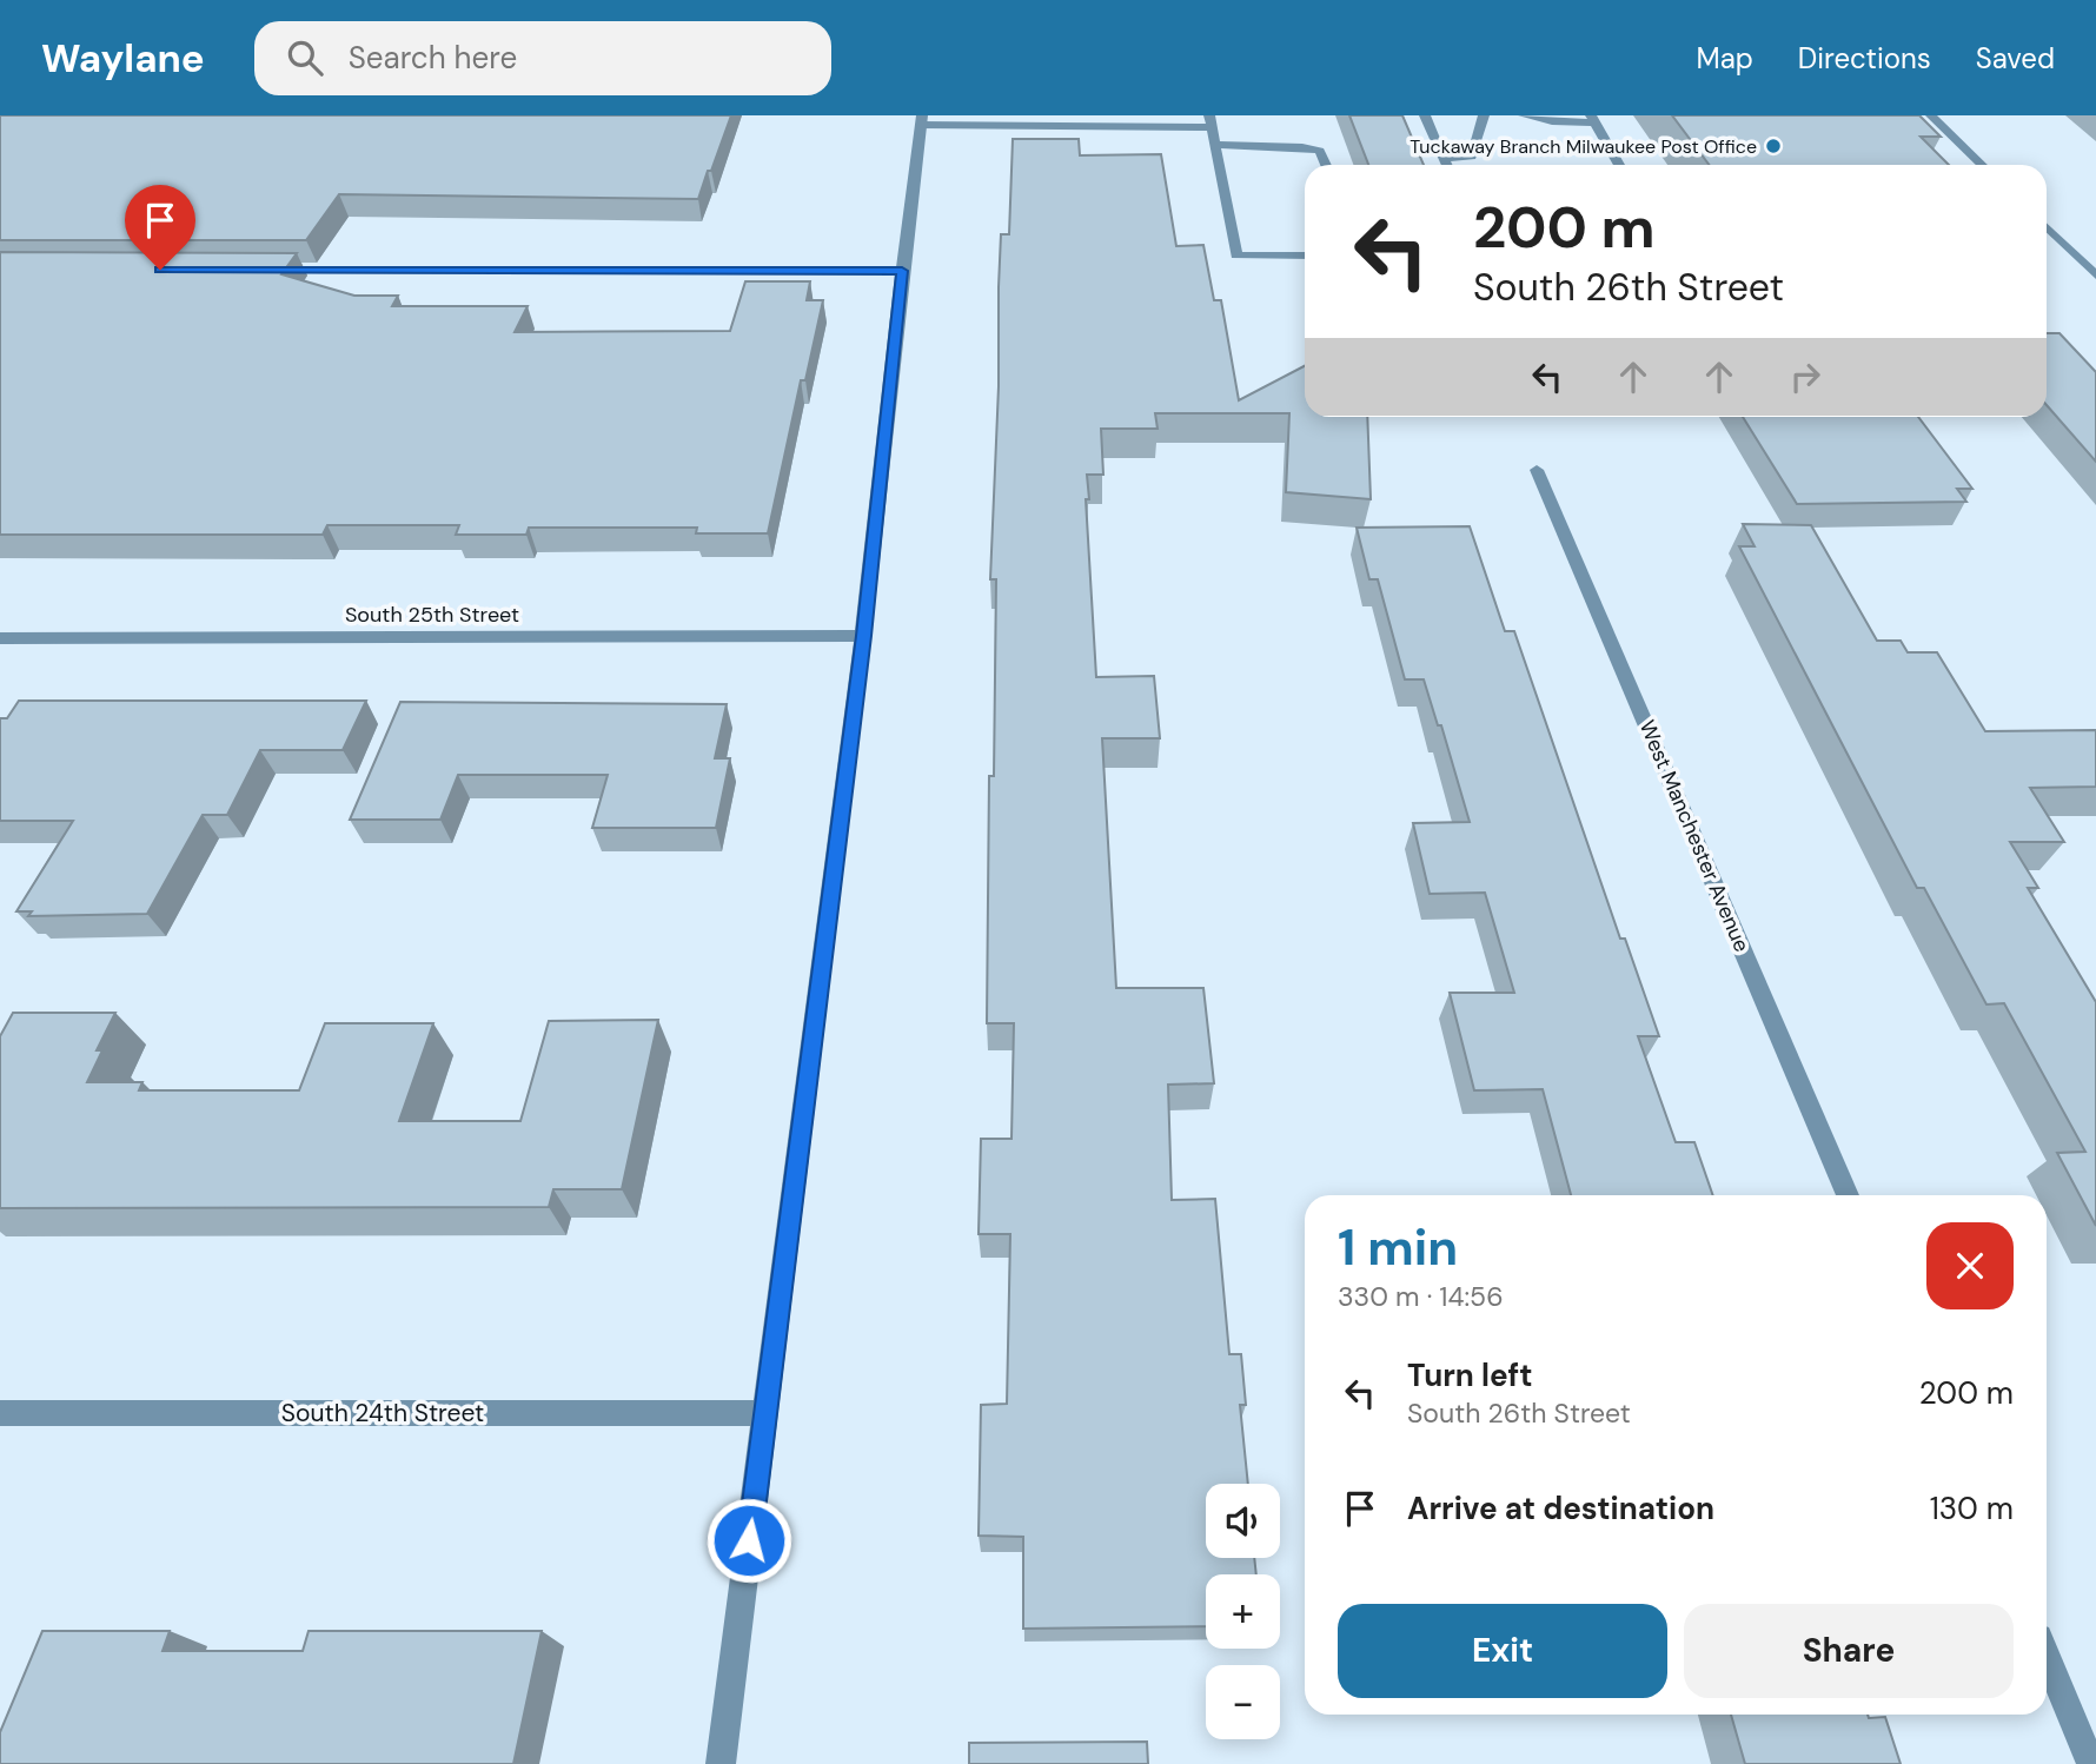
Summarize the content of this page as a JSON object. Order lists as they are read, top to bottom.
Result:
{
  "streets": {
    "street": ["South 25th Street", "West Manchester Avenue", "South 24th Street"]
  },
  "places": ["Tuckaway Branch Milwaukee Post Office"],
  "page": {
    "header": "Waylane",
    "search": "Search here",
    "nav": ["Map", "Directions", "Saved"],
    "turn": ["200 m", "South 26th Street"],
    "heading": ["1 min", "330 m · 14:56"],
    "list": [
      {
        "name": "Turn left",
        "note": "South 26th Street",
        "value": "200 m"
      },
      {
        "name": "Arrive at destination",
        "value": "130 m"
      }
    ],
    "map_buttons": ["+", "−"],
    "buttons": ["Exit", "Share"]
  }
}
